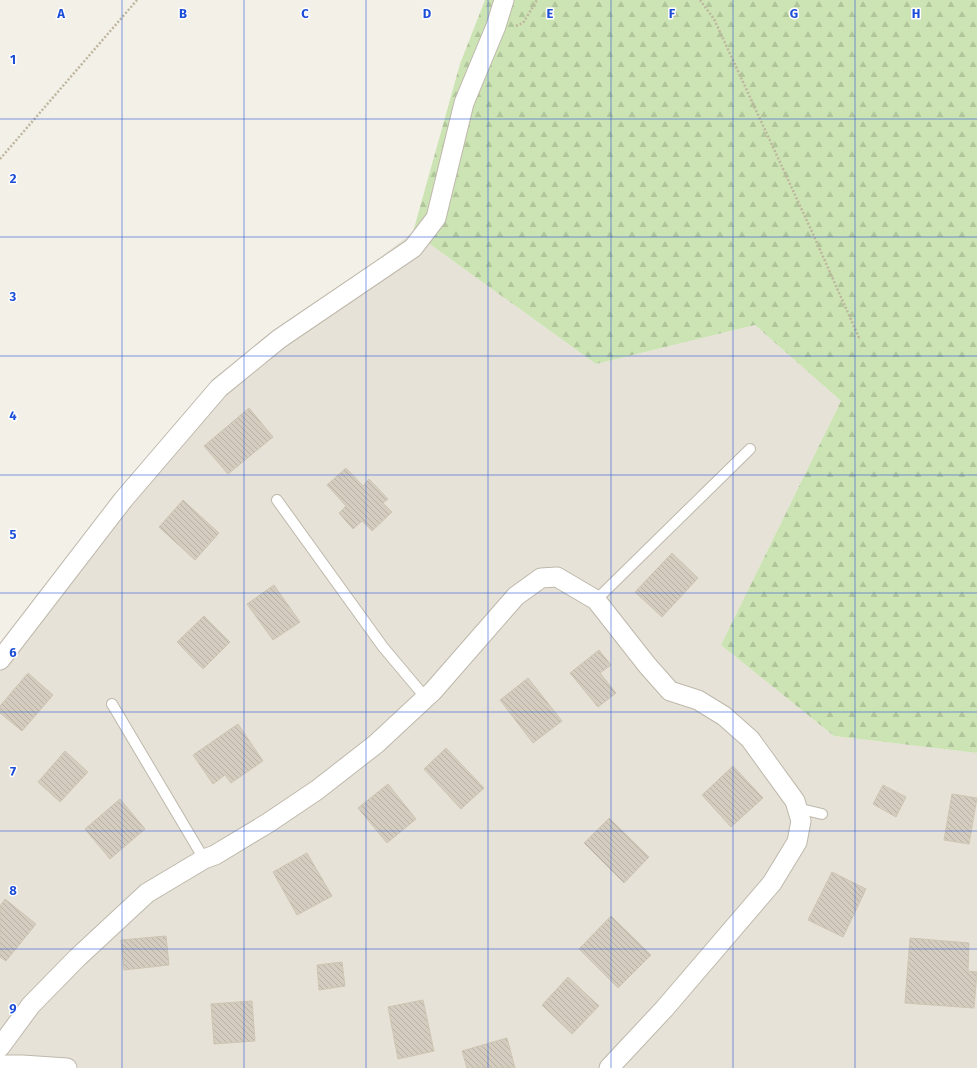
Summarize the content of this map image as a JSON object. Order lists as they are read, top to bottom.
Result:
{
  "grid": {
    "columns": [
      "A",
      "B",
      "C",
      "D",
      "E",
      "F",
      "G",
      "H"
    ],
    "rows": [
      "1",
      "2",
      "3",
      "4",
      "5",
      "6",
      "7",
      "8",
      "9"
    ]
  }
}
